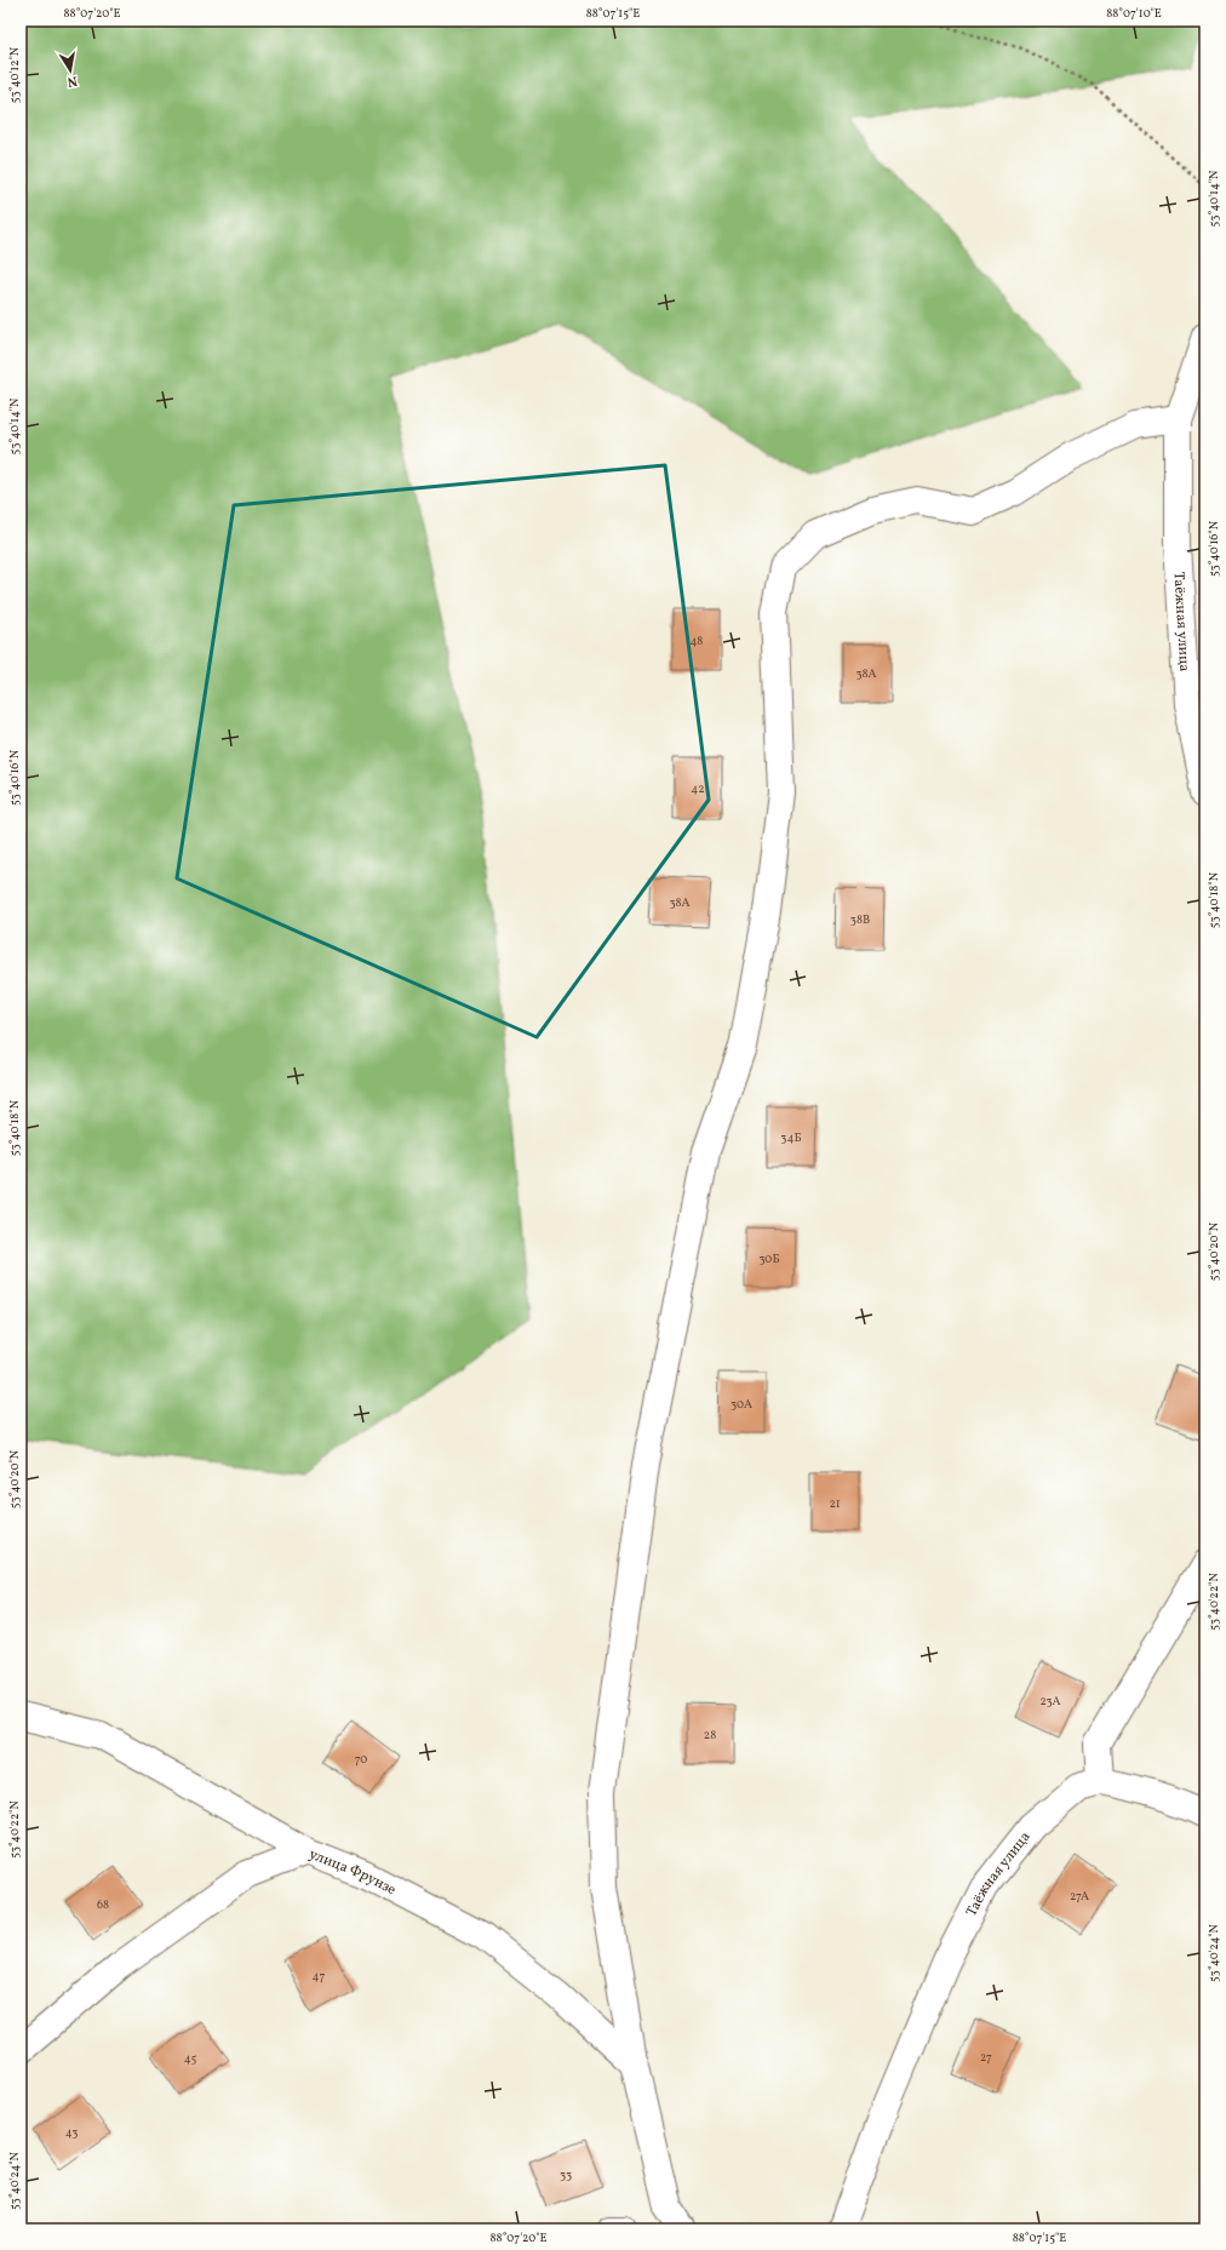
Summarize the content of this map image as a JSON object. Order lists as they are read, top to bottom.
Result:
{
  "streets": {
    "street": ["Таёжная улица", "улица Фрунзе"]
  },
  "house_numbers": [
    "48",
    "38А",
    "42",
    "38А",
    "38В",
    "34Б",
    "30Б",
    "30А",
    "21",
    "23А",
    "28",
    "70",
    "27А",
    "68",
    "47",
    "27",
    "45",
    "43",
    "33"
  ],
  "north": "bottom",
  "coordinates": [
    "88°07'20\"E",
    "88°07'15\"E",
    "88°07'10\"E",
    "53°40'12\"N",
    "53°40'14\"N",
    "53°40'16\"N",
    "53°40'18\"N",
    "53°40'20\"N",
    "53°40'22\"N",
    "53°40'24\"N"
  ]
}
